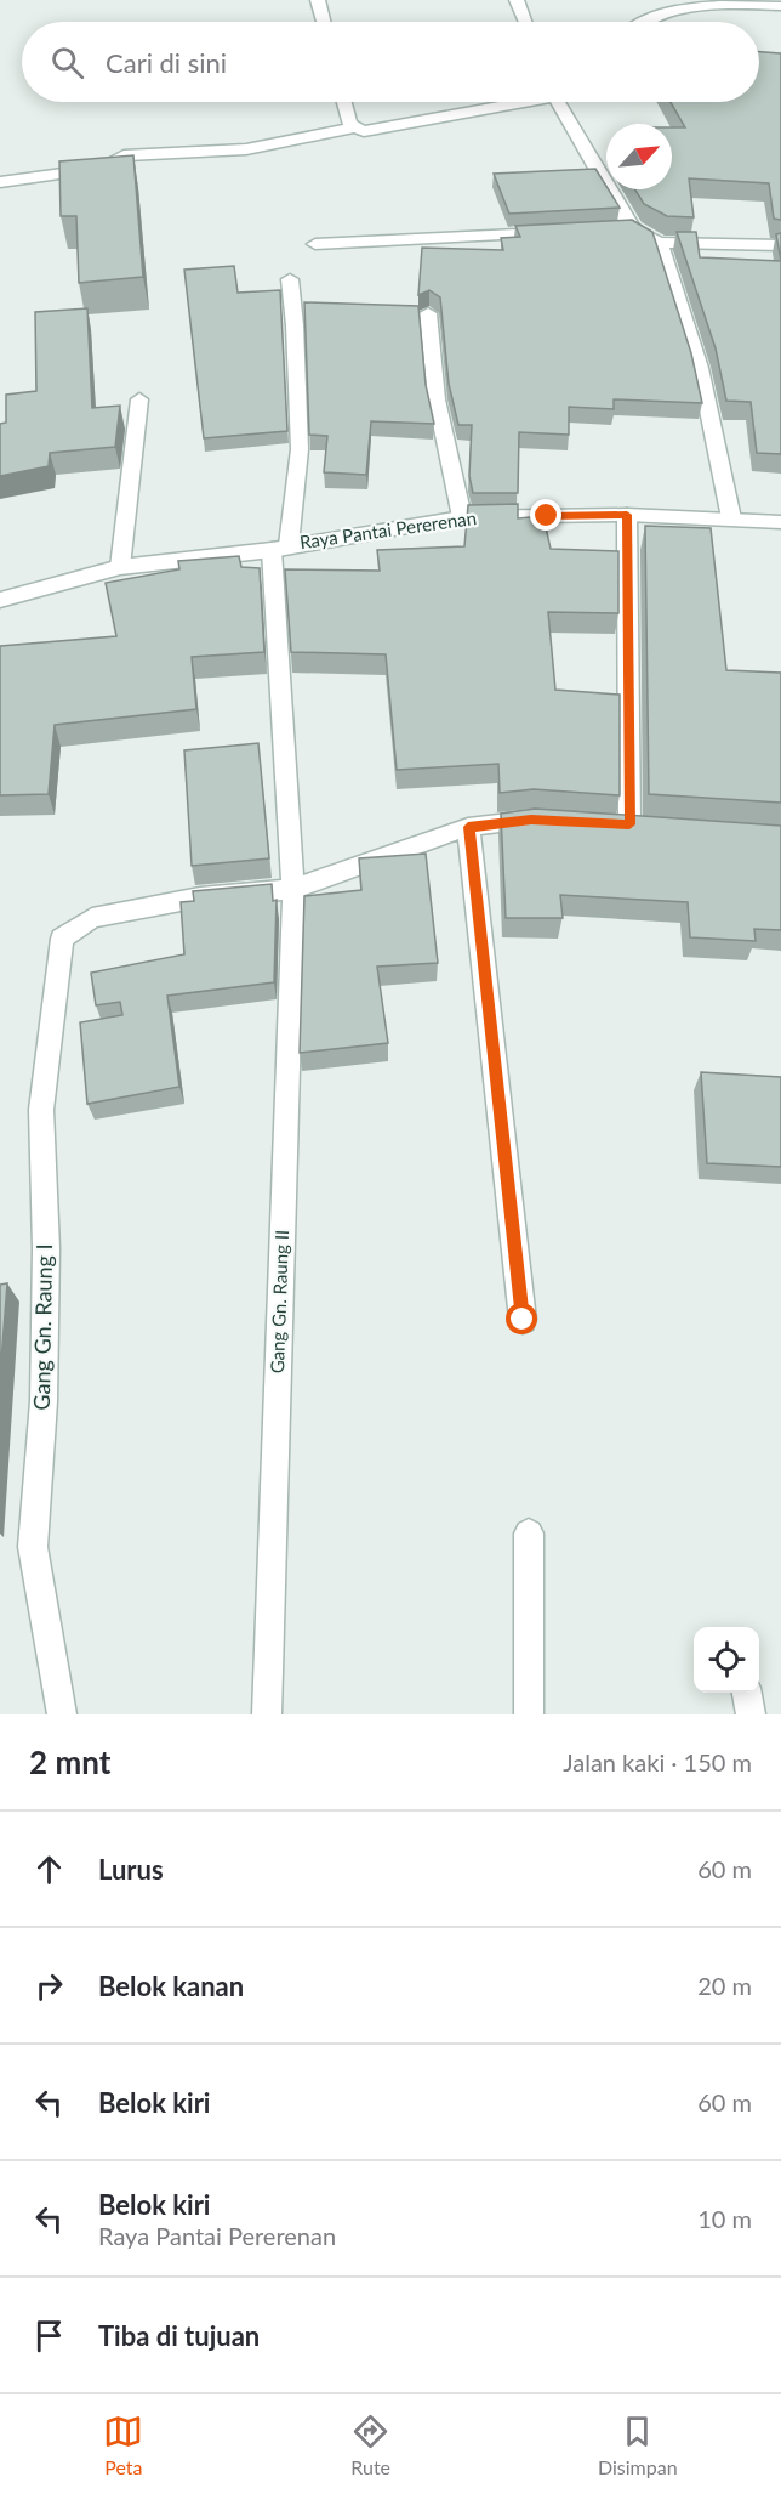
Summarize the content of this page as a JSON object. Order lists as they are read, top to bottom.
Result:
{
  "streets": {
    "street": ["Raya Pantai Pererenan", "Gang Gn. Raung II", "Gang Gn. Raung I"]
  },
  "crossings": [
    ["Raya Pantai Pererenan", "Gang Gn. Raung II"],
    ["Gang Gn. Raung II", "Gang Gn. Raung I"]
  ],
  "north": "top right",
  "page": {
    "search": "Cari di sini",
    "heading": ["2 mnt", "Jalan kaki · 150 m"],
    "list": [
      ["Lurus", "60 m"],
      ["Belok kanan", "20 m"],
      ["Belok kiri", "60 m"],
      ["Belok kiri", "Raya Pantai Pererenan", "10 m"],
      "Tiba di tujuan"
    ],
    "nav": ["Peta", "Rute", "Disimpan"]
  }
}
